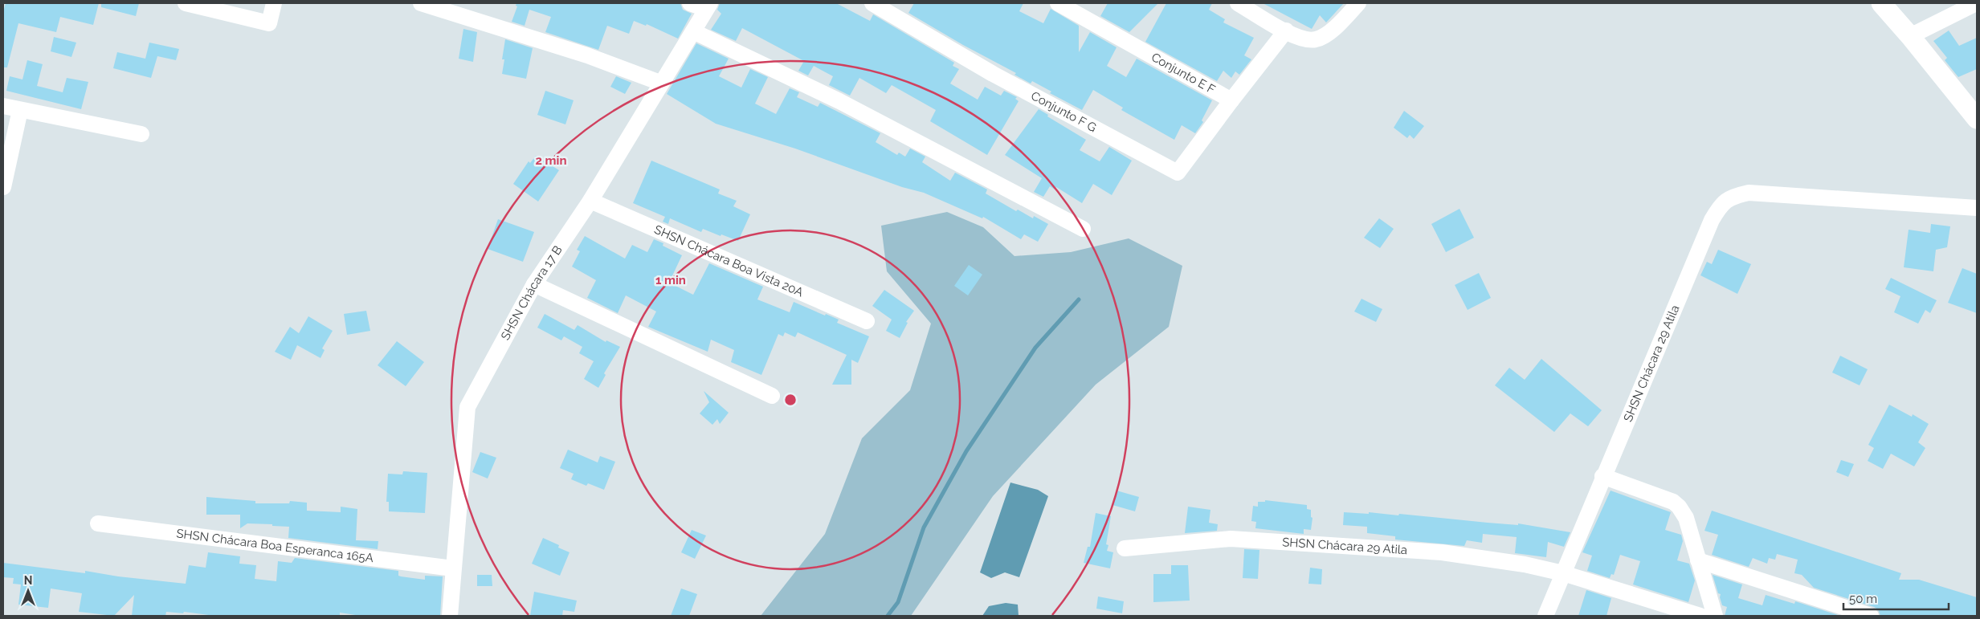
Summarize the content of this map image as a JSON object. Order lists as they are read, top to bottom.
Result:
{
  "streets": {
    "street": [
      "Conjunto E F",
      "Conjunto F G",
      "SHSN Chácara Boa Vista 20A",
      "SHSN Chácara 17 B",
      "SHSN Chácara 29 Atila",
      "SHSN Chácara Boa Esperanca 165A"
    ]
  },
  "crossings": [
    ["Conjunto E F", "Conjunto F G"],
    ["SHSN Chácara Boa Vista 20A", "SHSN Chácara 17 B"],
    ["SHSN Chácara 17 B", "SHSN Chácara Boa Esperanca 165A"]
  ],
  "scale_bar": "50 m",
  "north": "top",
  "rings": ["2 min", "1 min"]
}
